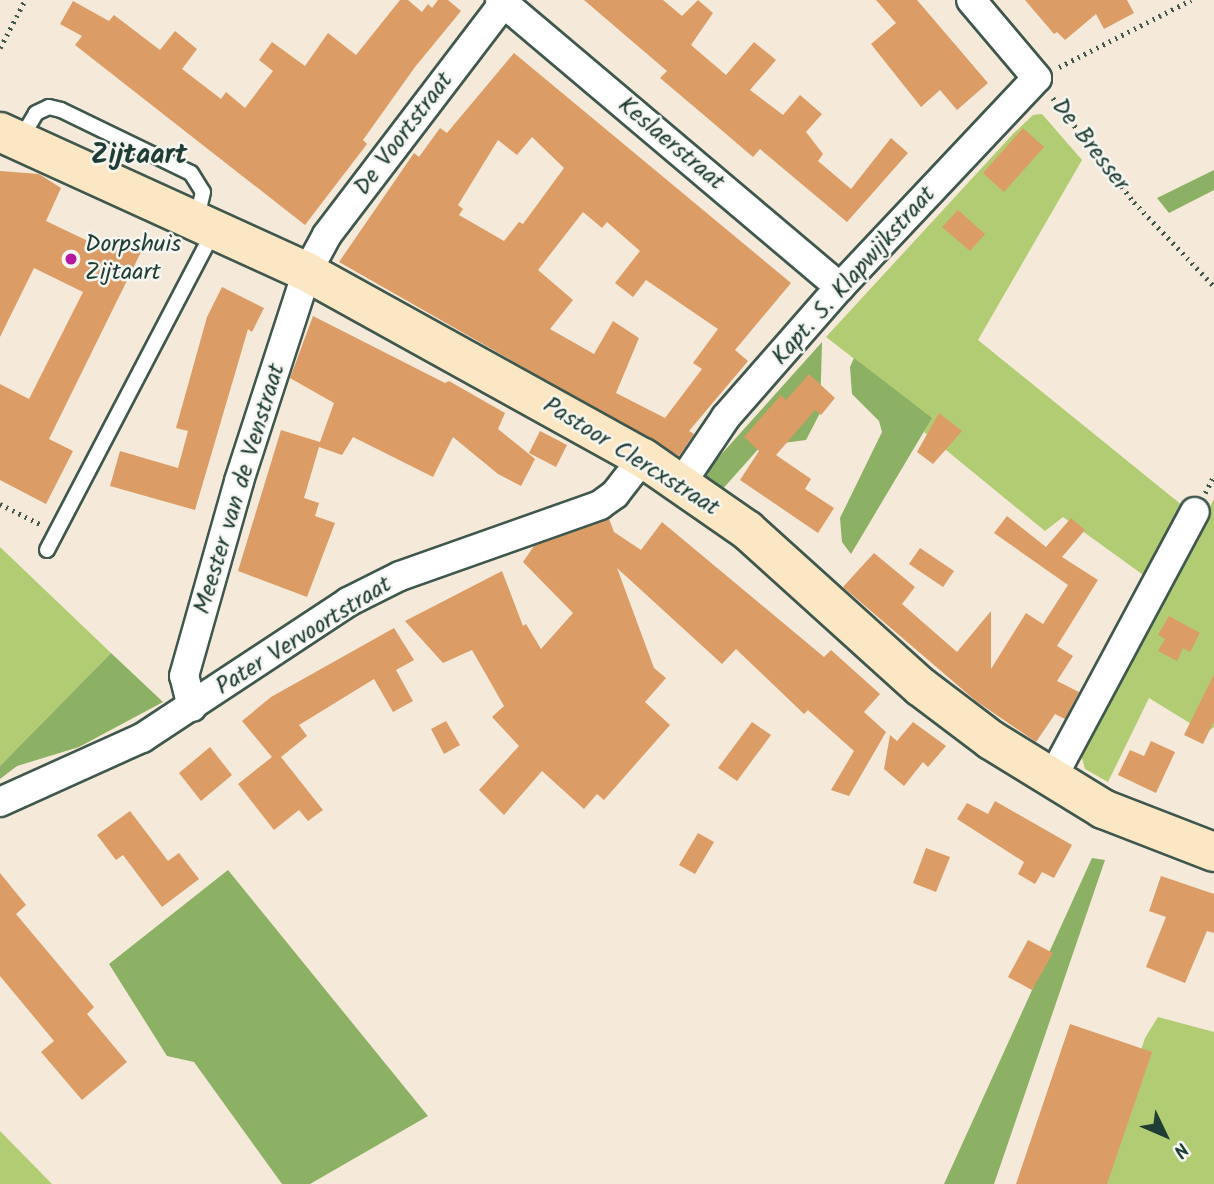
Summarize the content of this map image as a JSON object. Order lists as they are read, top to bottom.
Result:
{
  "streets": {
    "street": [
      "De Voortstraat",
      "Keslaerstraat",
      "De Bresser",
      "Kapt. S. Klapwijkstraat",
      "Pastoor Clercxstraat",
      "Meester van de Venstraat",
      "Pater Vervoortstraat"
    ]
  },
  "crossings": [
    ["De Voortstraat", "Keslaerstraat"],
    ["De Voortstraat", "Pastoor Clercxstraat"],
    ["De Voortstraat", "Meester van de Venstraat"],
    ["Keslaerstraat", "Kapt. S. Klapwijkstraat"],
    ["De Bresser", "Kapt. S. Klapwijkstraat"],
    ["Kapt. S. Klapwijkstraat", "Pastoor Clercxstraat"],
    ["Pastoor Clercxstraat", "Meester van de Venstraat"],
    ["Pastoor Clercxstraat", "Pater Vervoortstraat"],
    ["Meester van de Venstraat", "Pater Vervoortstraat"]
  ],
  "districts": ["Zijtaart"],
  "places": ["Dorpshuis Zijtaart"],
  "north": "bottom right"
}
